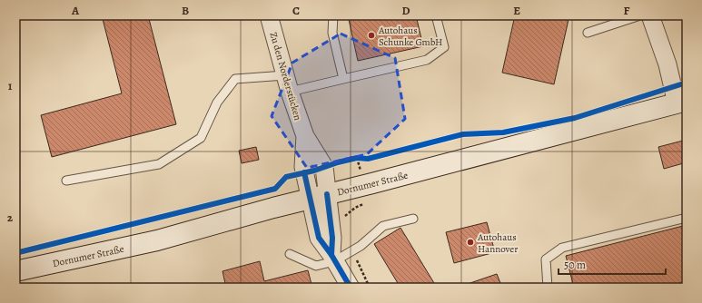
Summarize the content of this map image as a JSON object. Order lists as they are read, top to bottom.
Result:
{
  "streets": {
    "main road": ["Dornumer Straße"],
    "street": ["Zu den Norderstücken"]
  },
  "crossings": [
    ["Zu den Norderstücken", "Dornumer Straße"]
  ],
  "places": ["Autohaus Schunke GmbH", "Autohaus Hannover"],
  "scale_bar": "50 m",
  "grid": {
    "columns": [
      "A",
      "B",
      "C",
      "D",
      "E",
      "F"
    ],
    "rows": ["1", "2"]
  }
}
